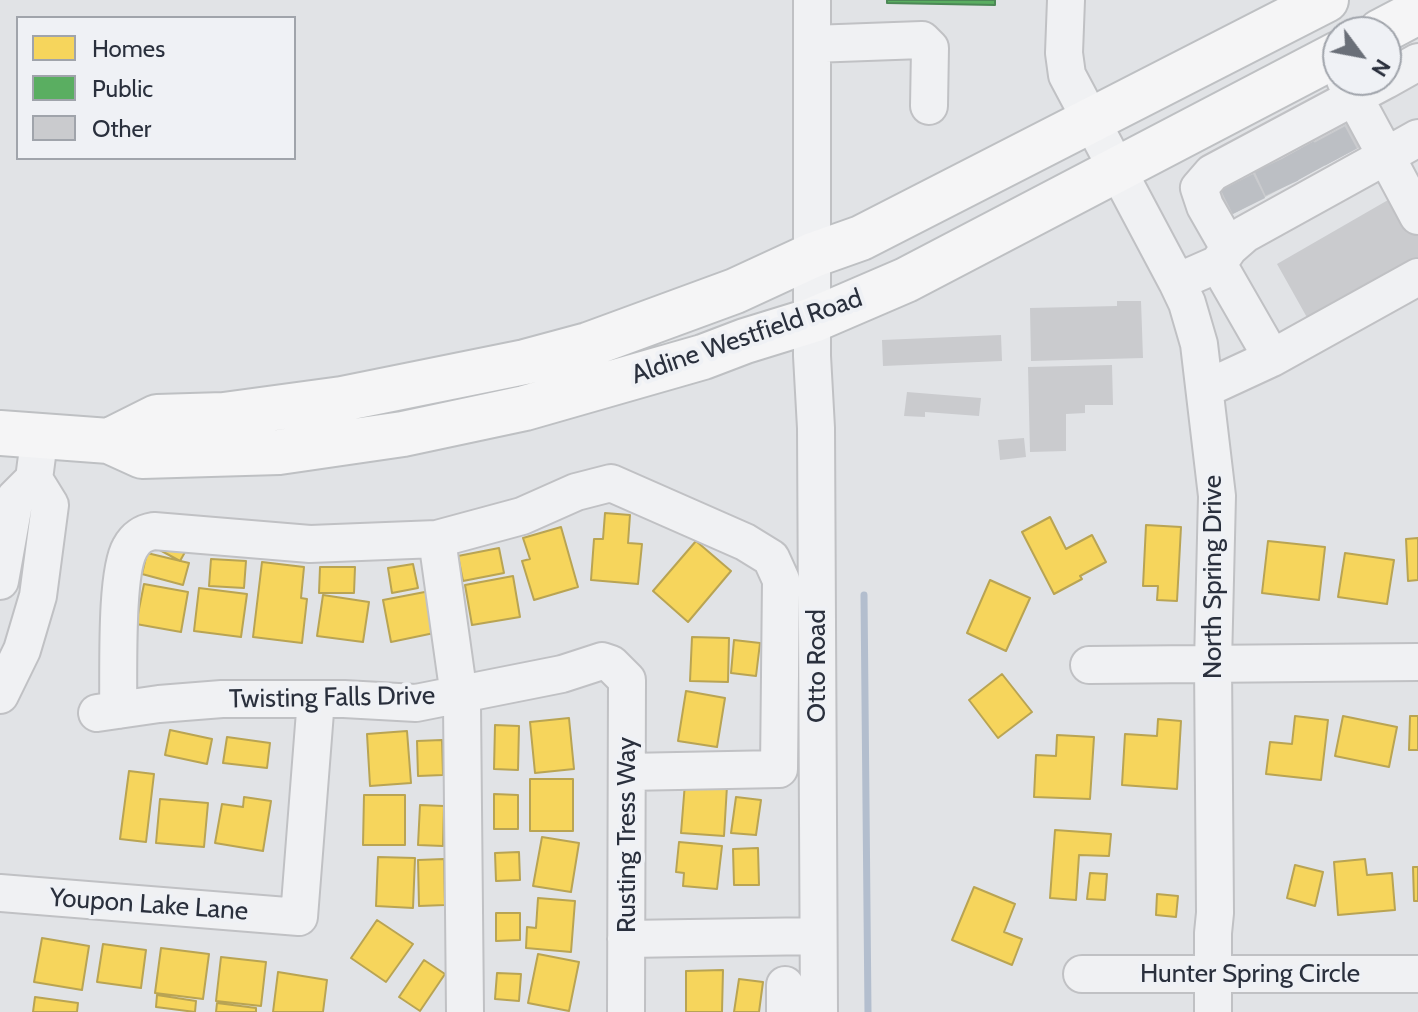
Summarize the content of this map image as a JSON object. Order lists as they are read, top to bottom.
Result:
{
  "streets": {
    "main road": ["Aldine Westfield Road"],
    "street": [
      "North Spring Drive",
      "Otto Road",
      "Twisting Falls Drive",
      "Rusting Tress Way",
      "Youpon Lake Lane",
      "Hunter Spring Circle"
    ]
  },
  "crossings": [
    ["Aldine Westfield Road", "North Spring Drive"],
    ["Aldine Westfield Road", "Otto Road"],
    ["North Spring Drive", "Hunter Spring Circle"],
    ["Twisting Falls Drive", "Rusting Tress Way"],
    ["Twisting Falls Drive", "Youpon Lake Lane"]
  ],
  "legend": ["Homes", "Public", "Other"],
  "north": "bottom right"
}
